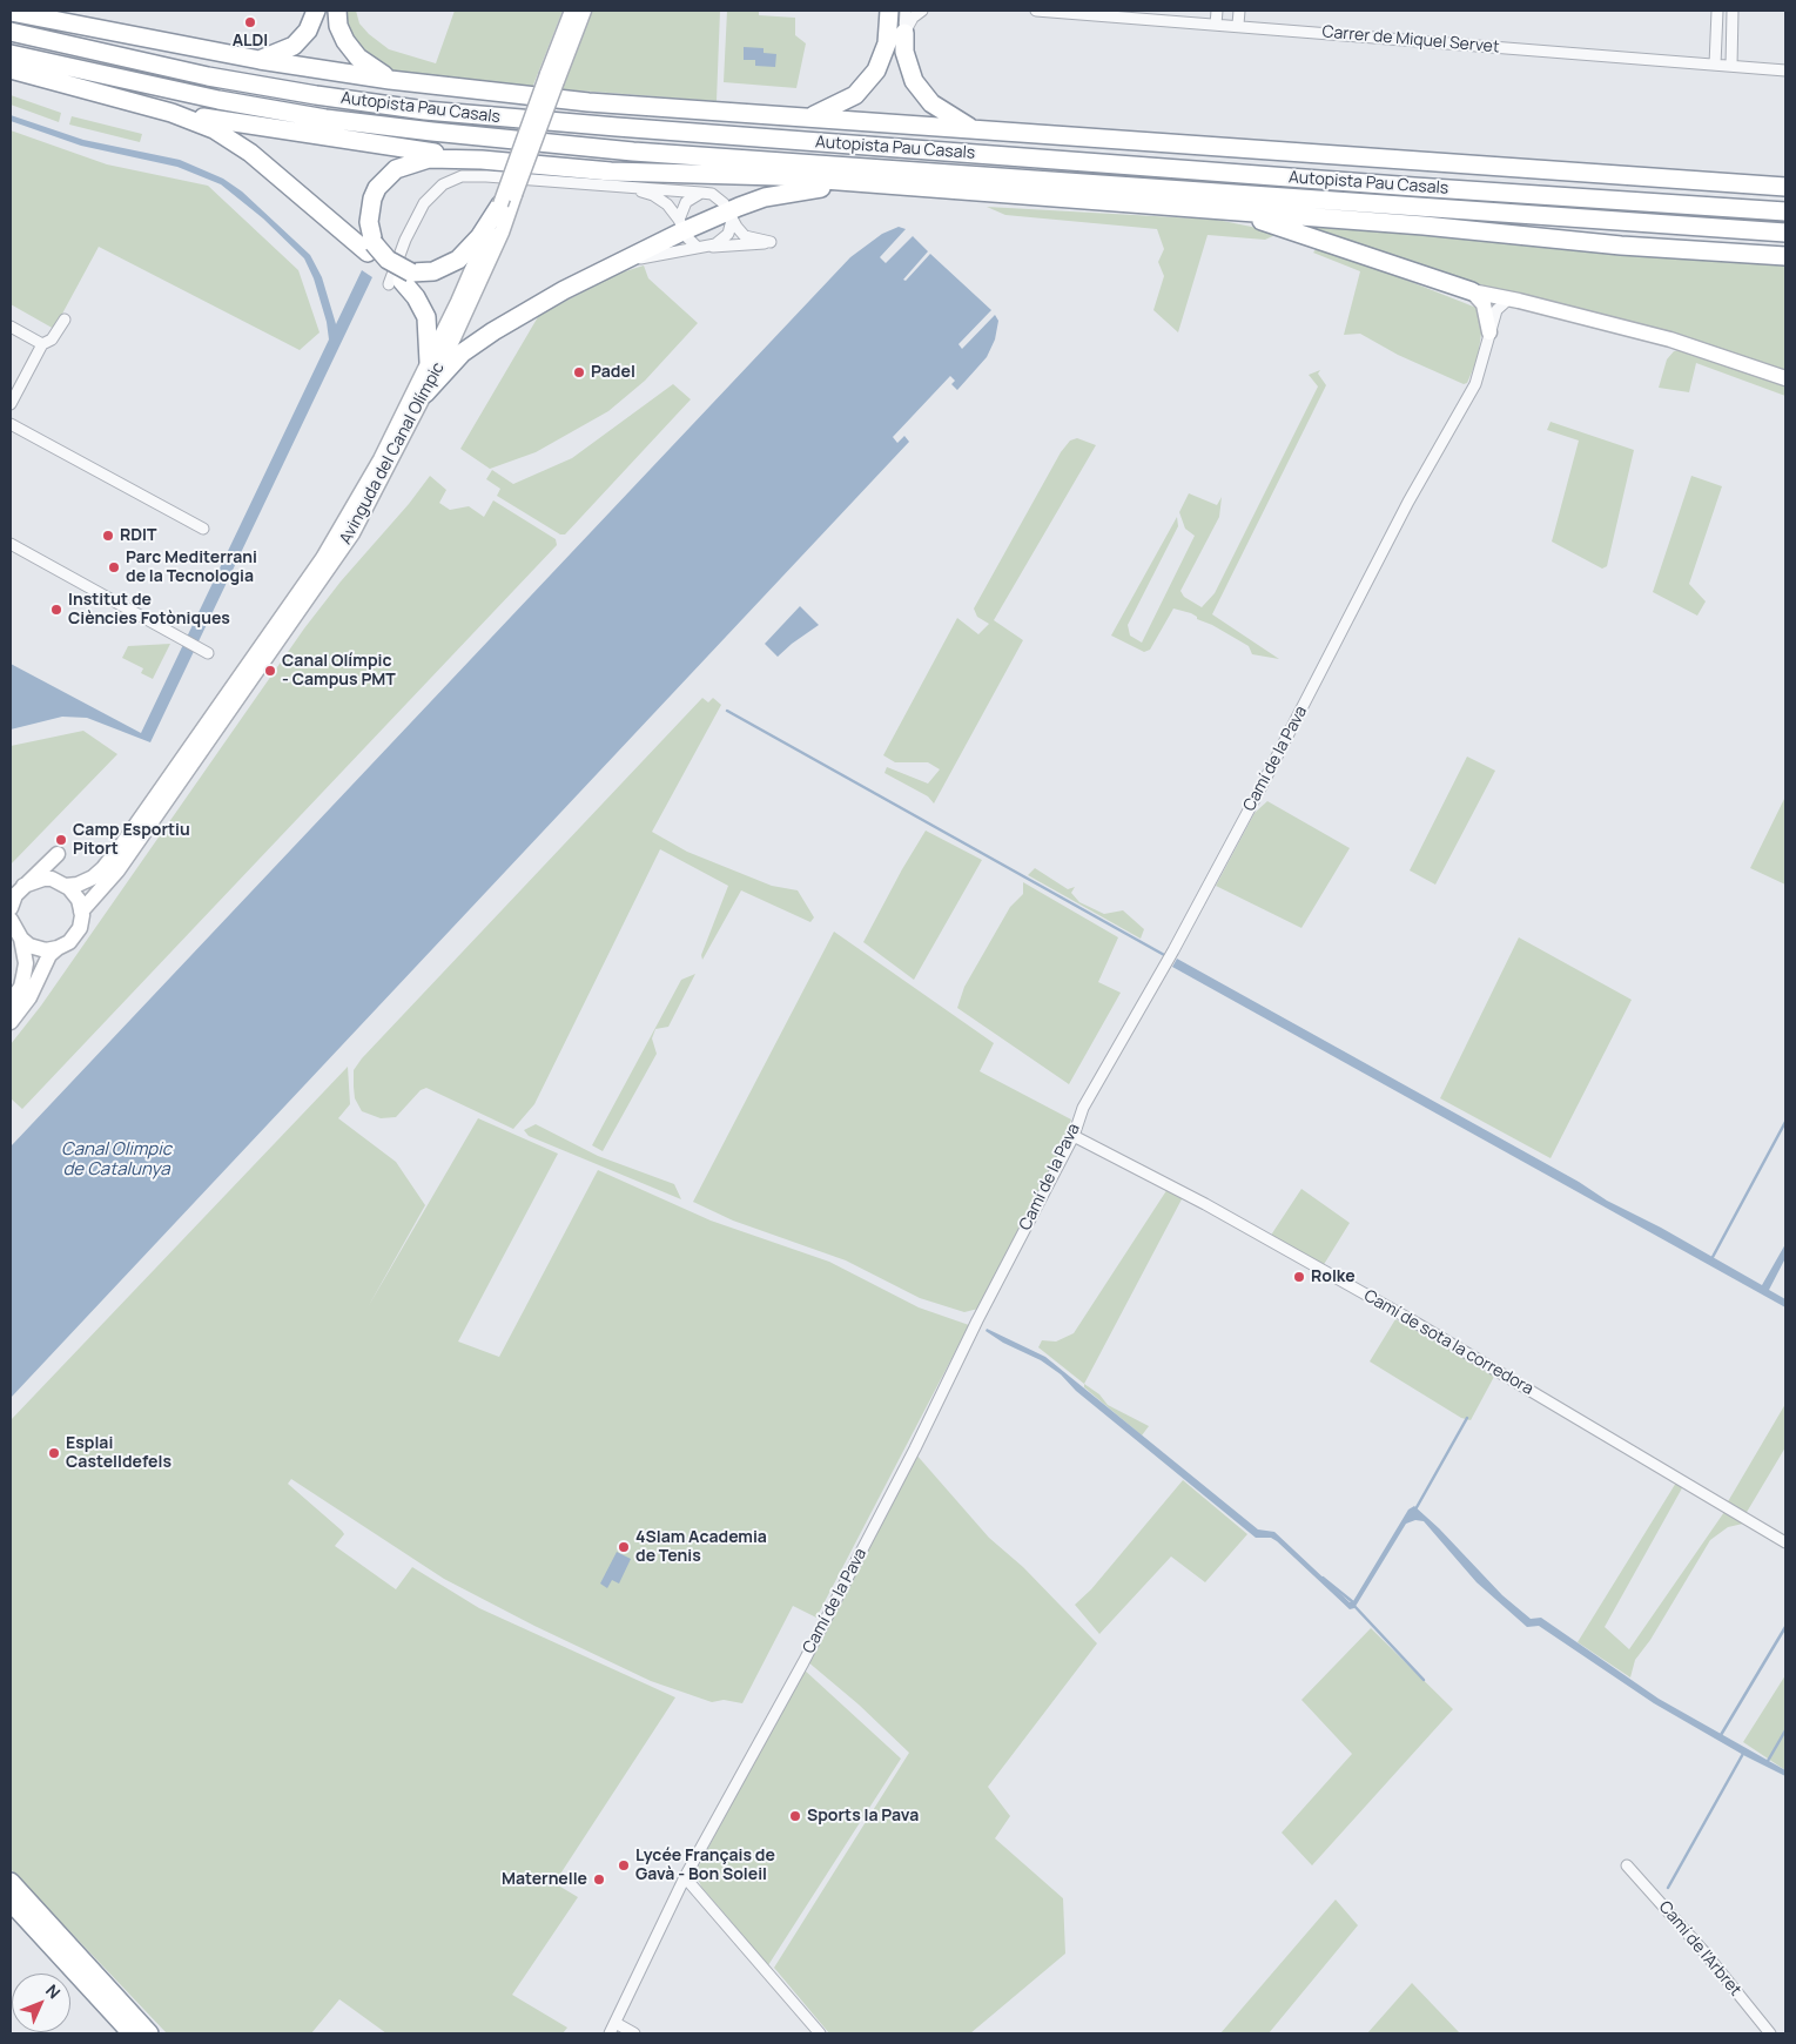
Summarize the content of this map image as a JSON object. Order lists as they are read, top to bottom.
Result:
{
  "streets": {
    "highway": ["Autopista Pau Casals"],
    "street": [
      "Carrer de Miquel Servet",
      "Avinguda del Canal Olímpic",
      "Camí de la Pava",
      "Camí de sota la corredora",
      "Camí de l'Arbret"
    ]
  },
  "crossings": [
    ["Camí de la Pava", "Camí de sota la corredora"]
  ],
  "water": ["Canal Olimpic de Catalunya"],
  "places": [
    "ALDI",
    "Padel",
    "RDIT",
    "Parc Mediterrani de la Tecnologia",
    "Institut de Ciències Fotòniques",
    "Canal Olímpic - Campus PMT",
    "Camp Esportiu Pitort",
    "Rolke",
    "Esplai Castelldefels",
    "4Slam Academia de Tenis",
    "Sports la Pava",
    "Lycée Français de Gavà - Bon Soleil",
    "Maternelle"
  ],
  "north": "top right"
}
